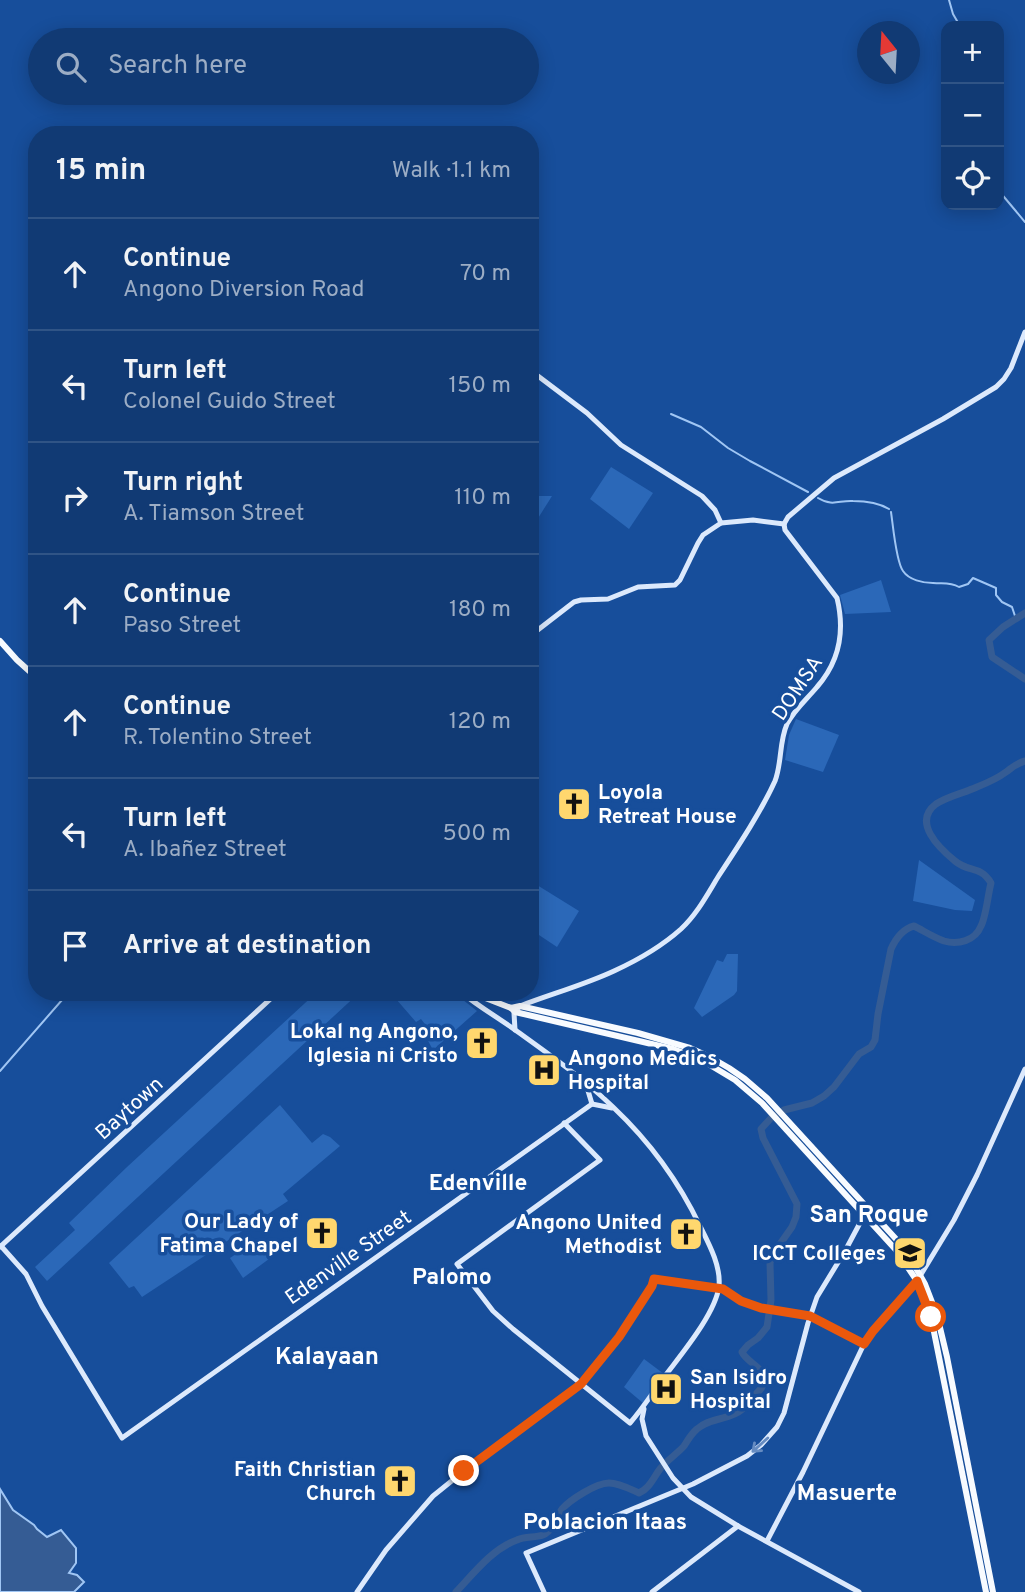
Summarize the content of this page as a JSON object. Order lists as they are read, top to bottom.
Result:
{
  "streets": {
    "street": ["DOMSA", "Baytown", "Edenville Street"]
  },
  "crossings": [
    ["Baytown", "Edenville Street"]
  ],
  "districts": [
    "Edenville",
    "San Roque",
    "Palomo",
    "Kalayaan",
    "Masuerte",
    "Poblacion Itaas"
  ],
  "places": {
    "church": [
      "Loyola Retreat House",
      "Lokal ng Angono, Iglesia ni Cristo",
      "Our Lady of Fatima Chapel",
      "Angono United Methodist",
      "Faith Christian Church"
    ],
    "hospital": ["Angono Medics Hospital", "San Isidro Hospital"],
    "school or university": ["ICCT Colleges"]
  },
  "north": "top",
  "page": {
    "map_buttons": ["+", "−"],
    "search": "Search here",
    "heading": ["15 min", "Walk · 1.1 km"],
    "list": [
      ["Continue", "Angono Diversion Road", "70 m"],
      ["Turn left", "Colonel Guido Street", "150 m"],
      ["Turn right", "A. Tiamson Street", "110 m"],
      ["Continue", "Paso Street", "180 m"],
      ["Continue", "R. Tolentino Street", "120 m"],
      ["Turn left", "A. Ibañez Street", "500 m"],
      "Arrive at destination"
    ]
  }
}
